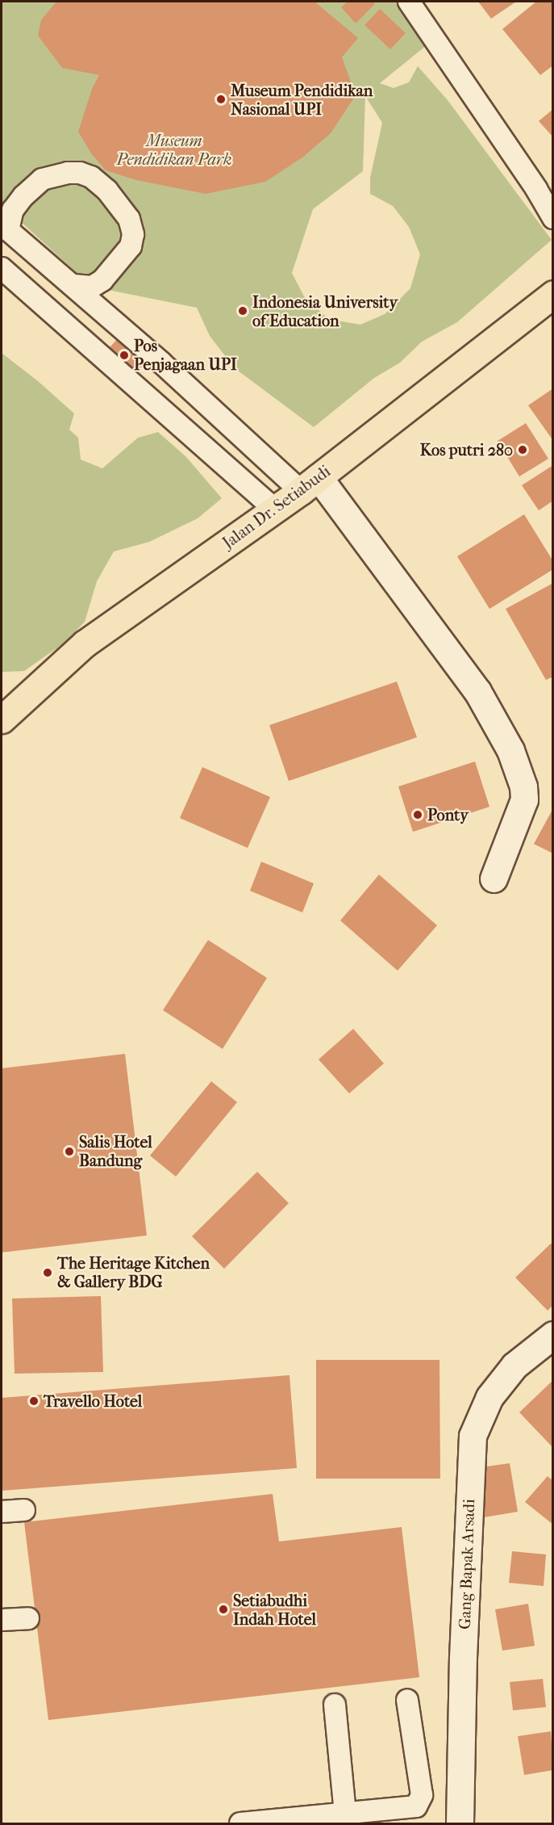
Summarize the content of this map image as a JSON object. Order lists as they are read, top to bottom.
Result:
{
  "streets": {
    "main road": ["Jalan Dr. Setiabudi"],
    "street": ["Gang Bapak Arsadi"]
  },
  "parks": ["Museum Pendidikan Park"],
  "places": [
    "Museum Pendidikan Nasional UPI",
    "Indonesia University of Education",
    "Pos Penjagaan UPI",
    "Kos putri 280",
    "Ponty",
    "Salis Hotel Bandung",
    "The Heritage Kitchen & Gallery BDG",
    "Travello Hotel",
    "Setiabudhi Indah Hotel"
  ]
}
